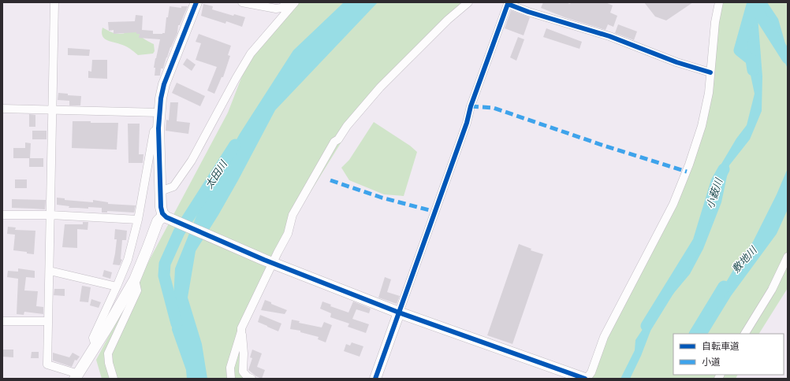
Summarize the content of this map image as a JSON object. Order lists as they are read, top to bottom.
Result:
{
  "water": ["太田川", "小薮川", "敷地川"],
  "legend": ["自転車道", "小道"]
}
